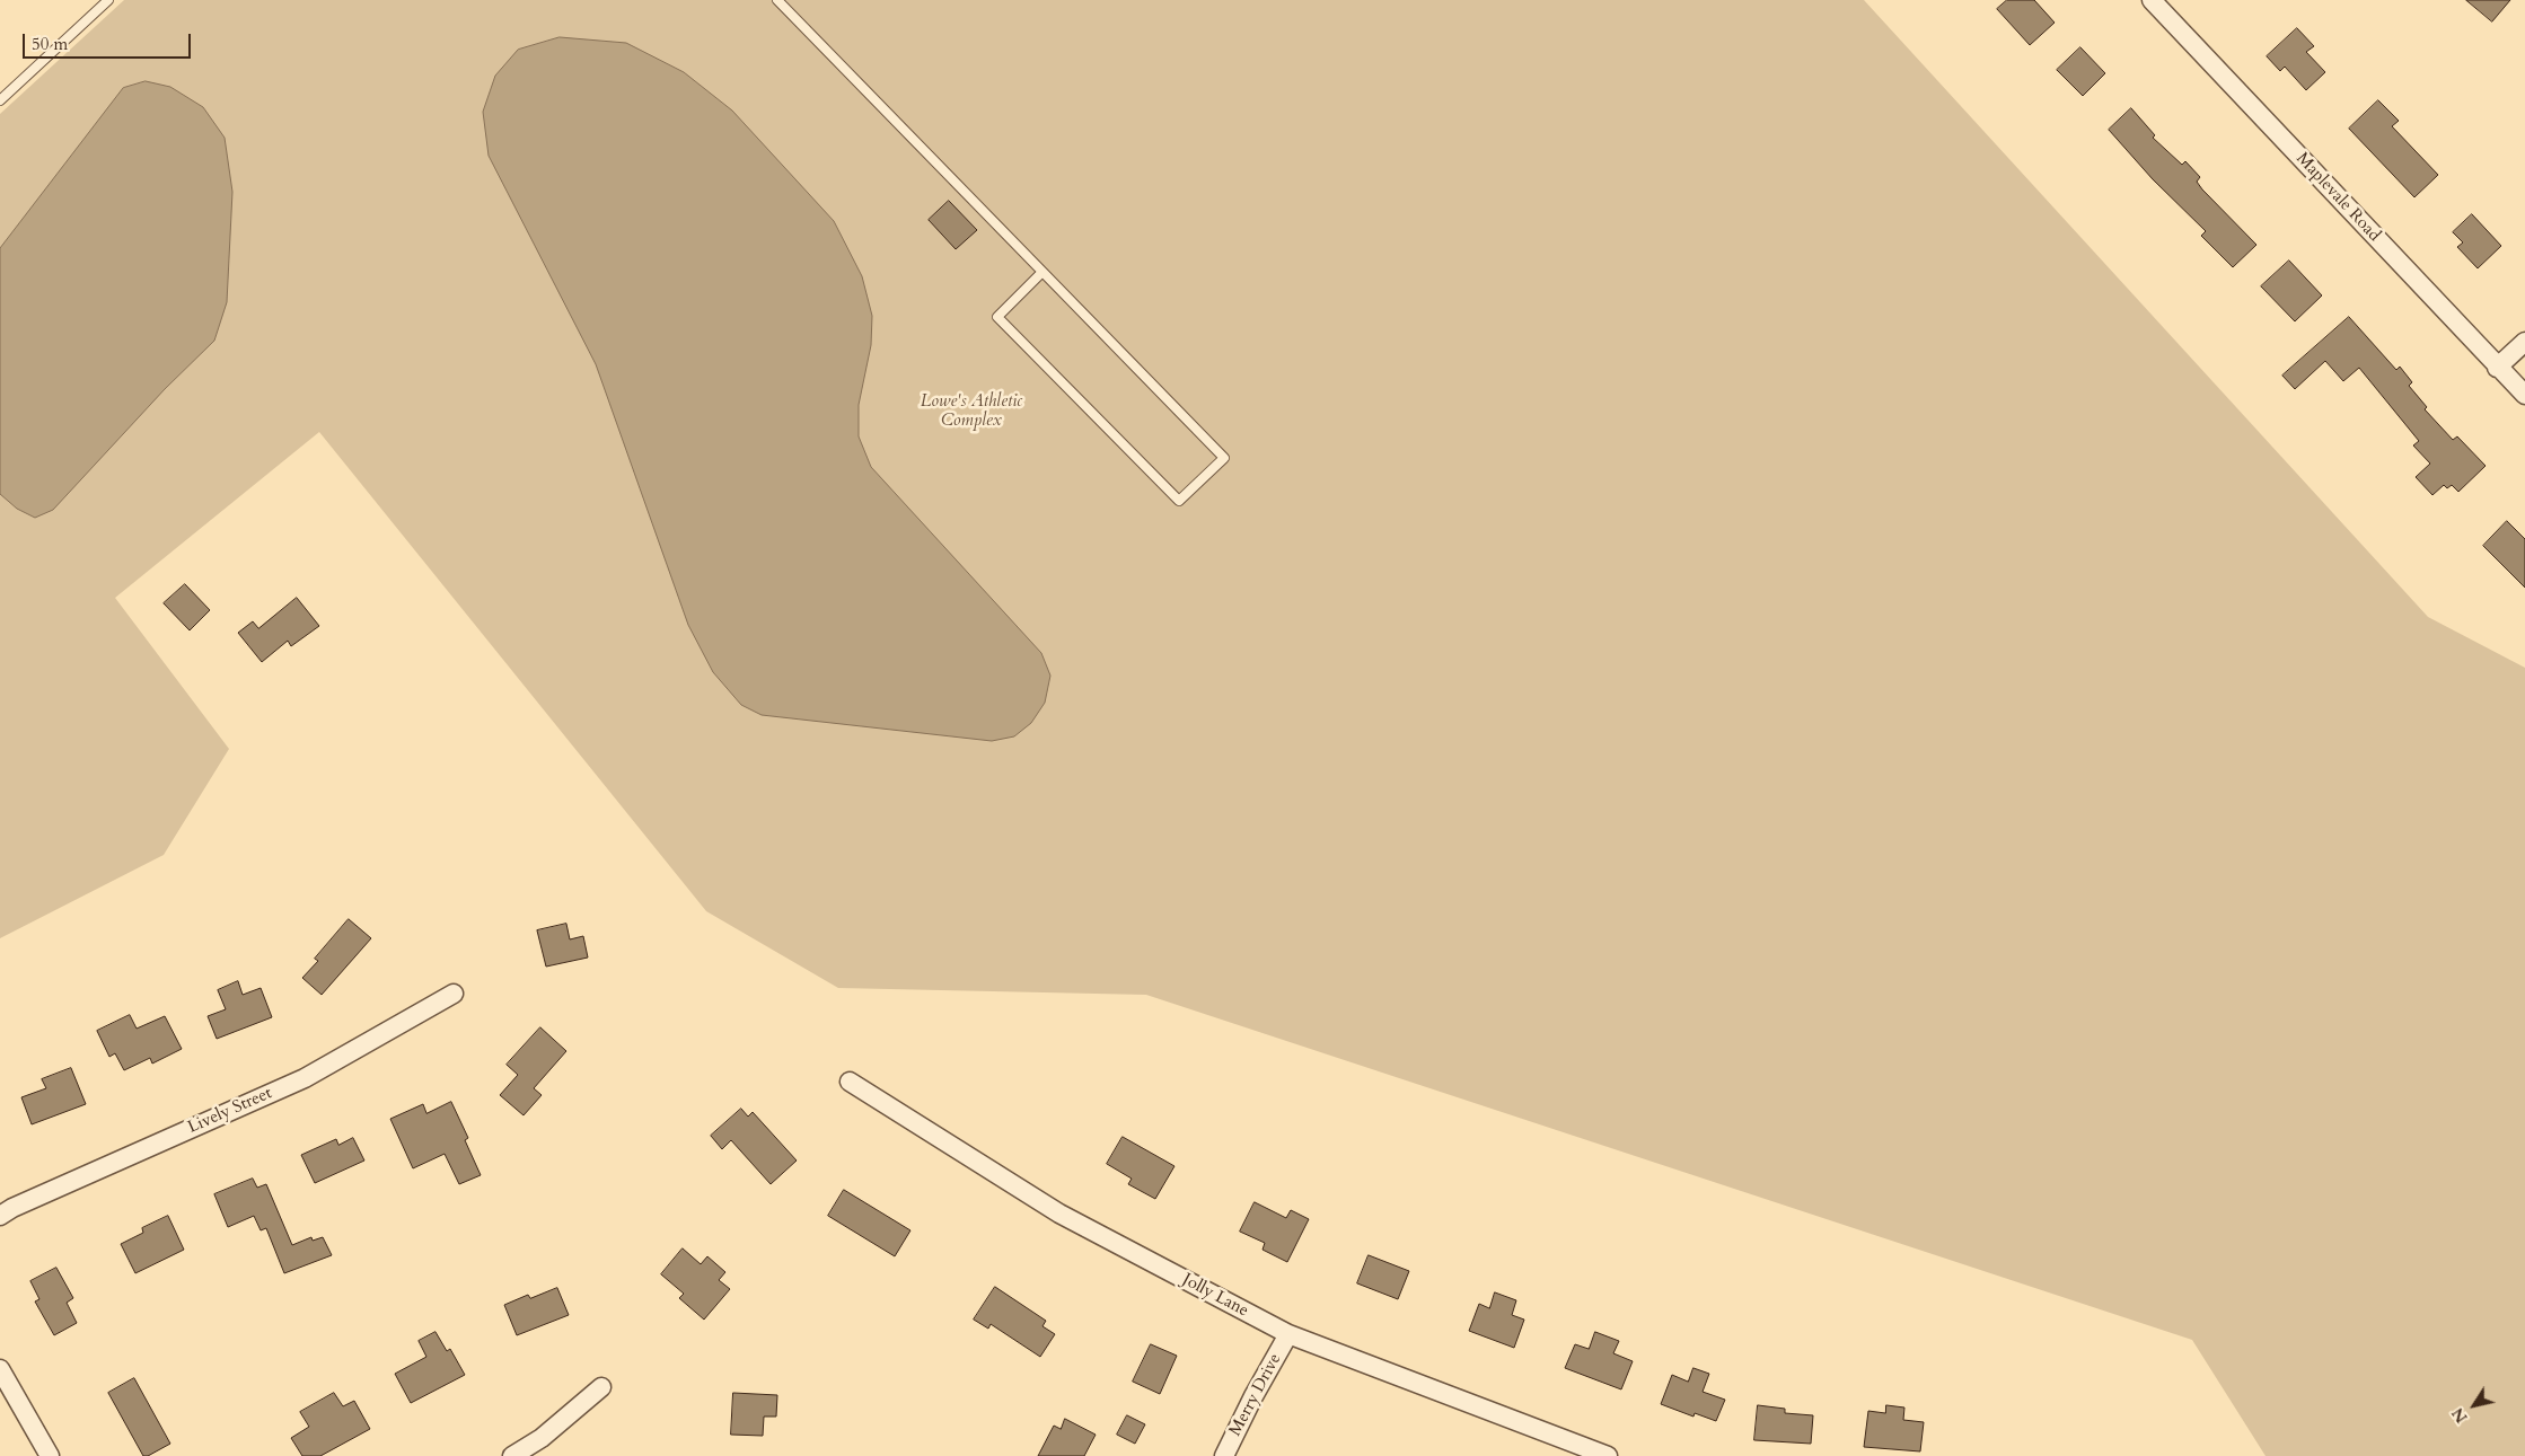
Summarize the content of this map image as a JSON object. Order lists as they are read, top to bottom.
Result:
{
  "streets": {
    "street": [
      "Maplevale Road",
      "Lively Street",
      "Jolly Lane",
      "Merry Drive"
    ]
  },
  "crossings": [
    ["Jolly Lane", "Merry Drive"]
  ],
  "parks": ["Lowe's Athletic Complex"],
  "scale_bar": "50 m",
  "north": "bottom left"
}
